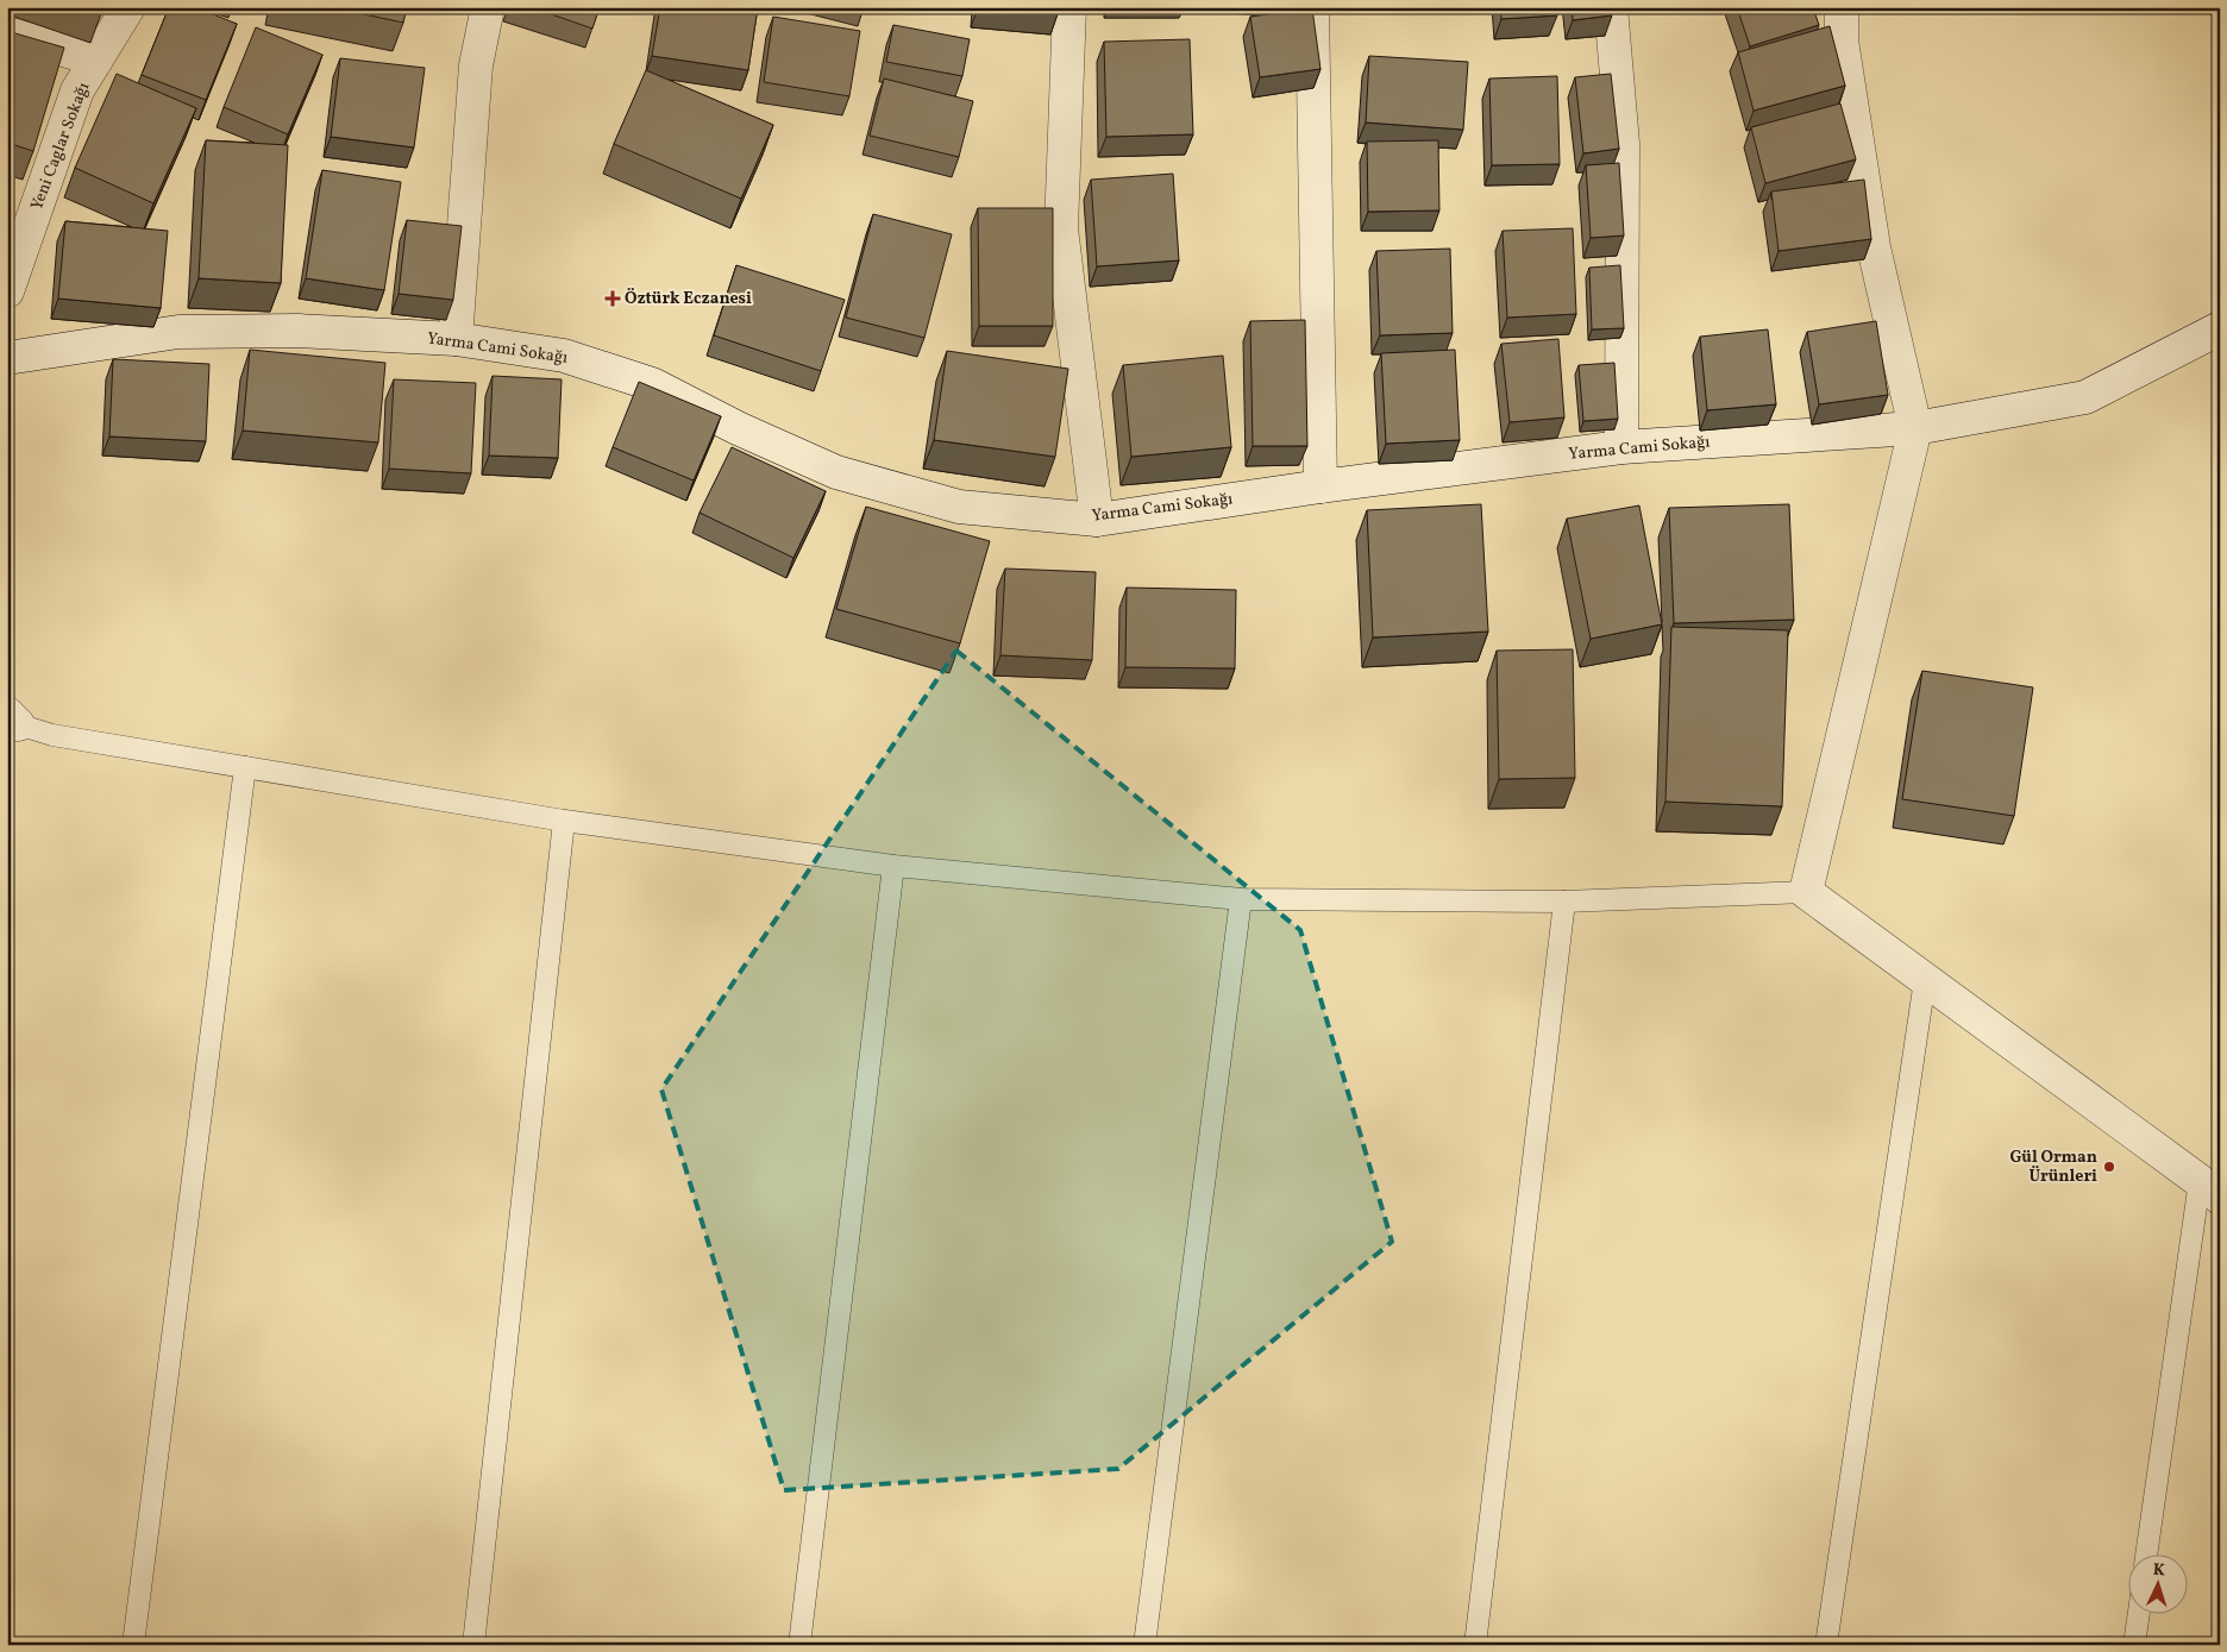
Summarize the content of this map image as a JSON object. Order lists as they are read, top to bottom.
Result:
{
  "streets": {
    "street": ["Yeni Caglar Sokağı", "Yarma Cami Sokağı"]
  },
  "places": {
    "health": ["Öztürk Eczanesi"],
    "other": ["Gül Orman Ürünleri"]
  },
  "north": "top"
}
